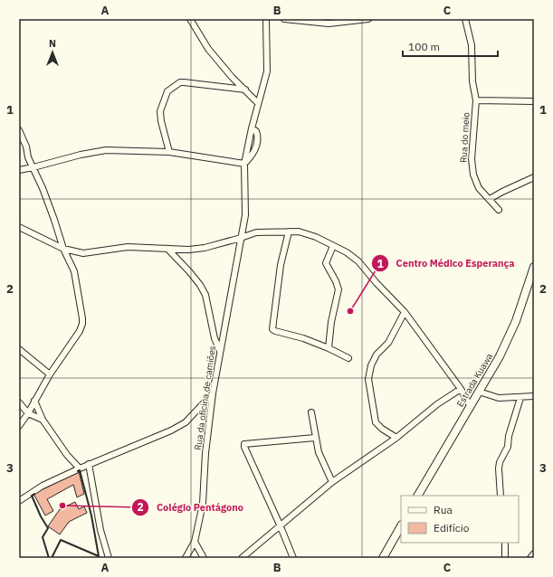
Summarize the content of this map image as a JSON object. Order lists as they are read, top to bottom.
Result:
{
  "streets": {
    "street": ["Rua do meio", "Estrada Kuawa", "Rua da oficina de camiões"]
  },
  "places": ["Centro Médico Esperança", "Colégio Pentágono"],
  "legend": ["Rua", "Edifício"],
  "scale_bar": "100 m",
  "north": "top",
  "grid": {
    "columns": ["A", "B", "C"],
    "rows": ["1", "2", "3"]
  }
}
